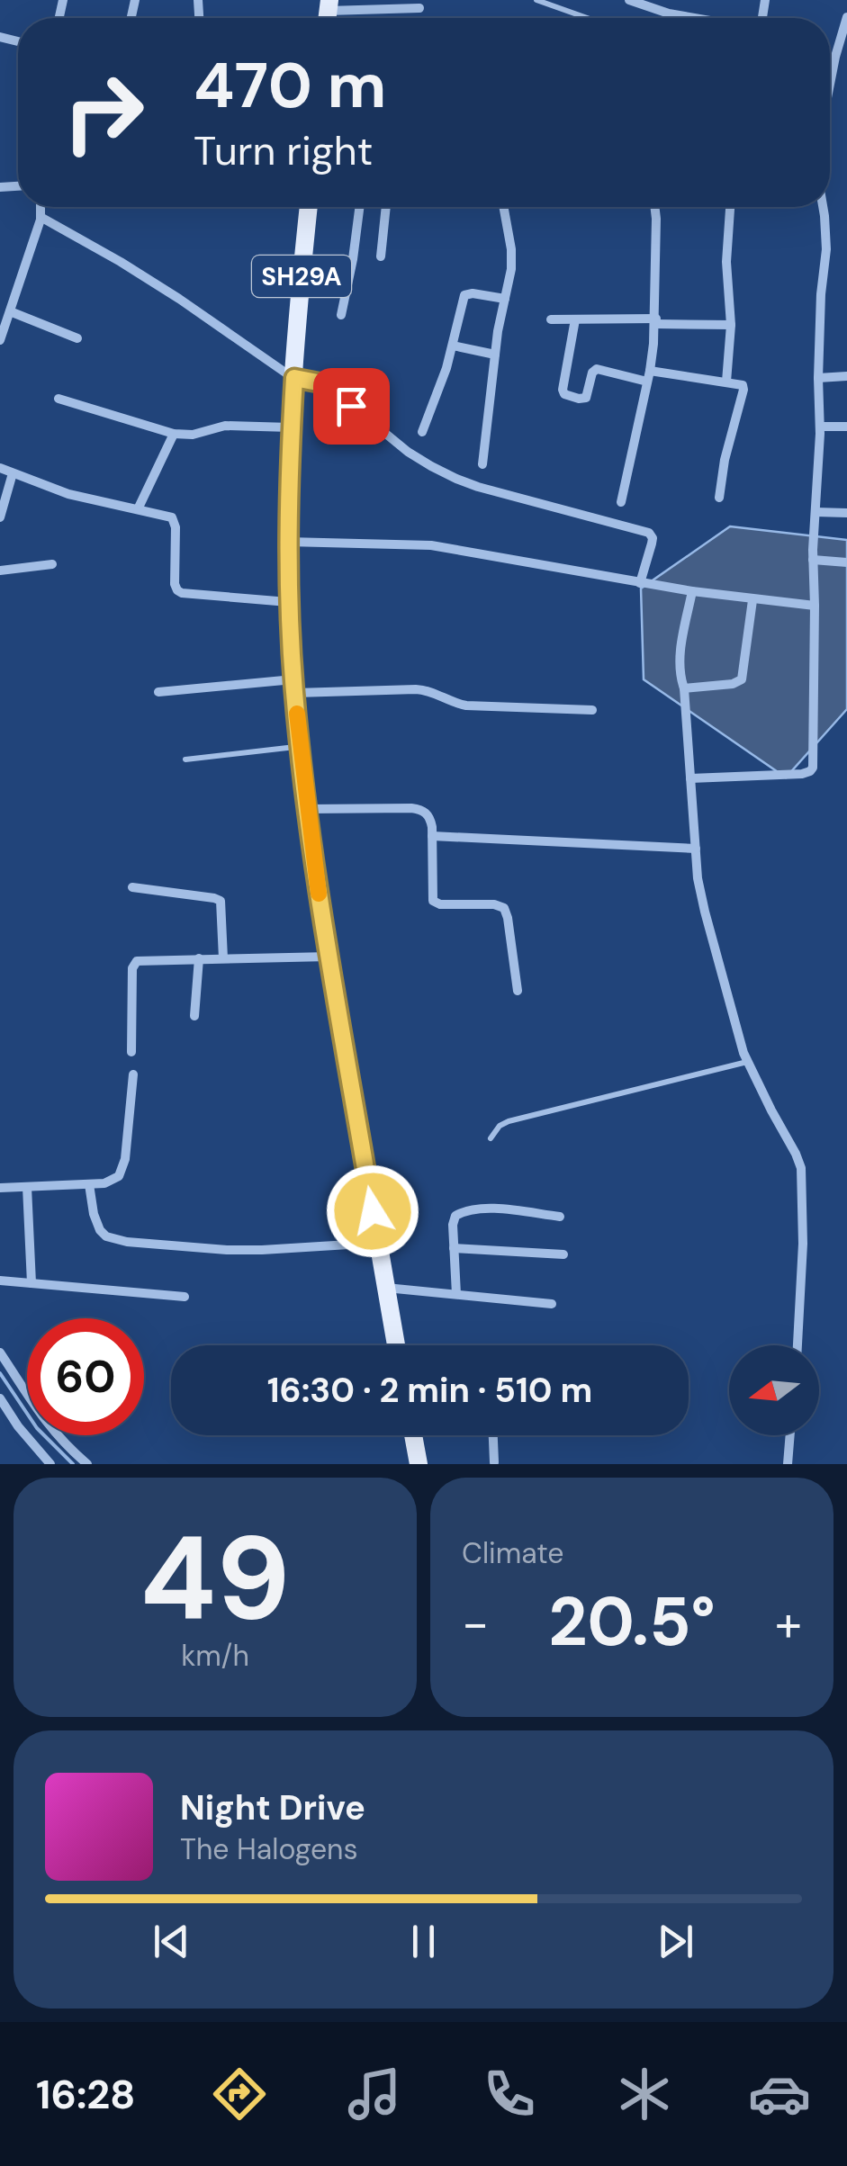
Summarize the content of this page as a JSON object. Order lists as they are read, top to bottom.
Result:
{
  "streets": {
    "main road": ["SH29A"]
  },
  "north": "left",
  "page": {
    "turn": ["470 m", "Turn right"],
    "limit": "60",
    "trip": "16:30 · 2 min · 510 m",
    "tile": [
      ["49", "km/h"],
      "Climate"
    ],
    "heat": ["−", "20.5°", "+"],
    "song": ["Night Drive", "The Halogens"],
    "tabs": "16:28"
  }
}
